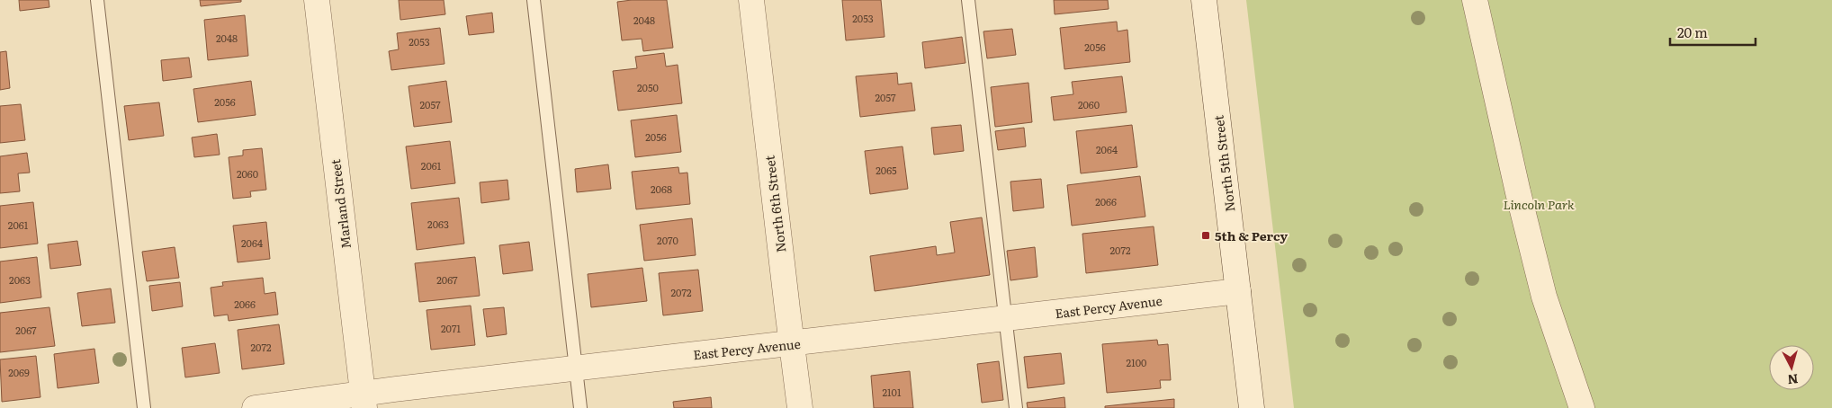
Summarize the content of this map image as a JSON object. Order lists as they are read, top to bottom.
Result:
{
  "streets": {
    "street": [
      "North 5th Street",
      "Marland Street",
      "North 6th Street",
      "East Percy Avenue"
    ]
  },
  "crossings": [
    ["North 5th Street", "East Percy Avenue"],
    ["Marland Street", "East Percy Avenue"],
    ["North 6th Street", "East Percy Avenue"]
  ],
  "parks": ["Lincoln Park"],
  "places": {
    "transit": ["5th & Percy"]
  },
  "house_numbers": [
    "2053",
    "2048",
    "2048",
    "2053",
    "2056",
    "2050",
    "2057",
    "2056",
    "2057",
    "2060",
    "2056",
    "2064",
    "2061",
    "2065",
    "2060",
    "2068",
    "2066",
    "2063",
    "2061",
    "2070",
    "2064",
    "2072",
    "2063",
    "2067",
    "2072",
    "2066",
    "2071",
    "2067",
    "2072",
    "2100",
    "2069",
    "2101"
  ],
  "scale_bar": "20 m",
  "north": "bottom"
}
